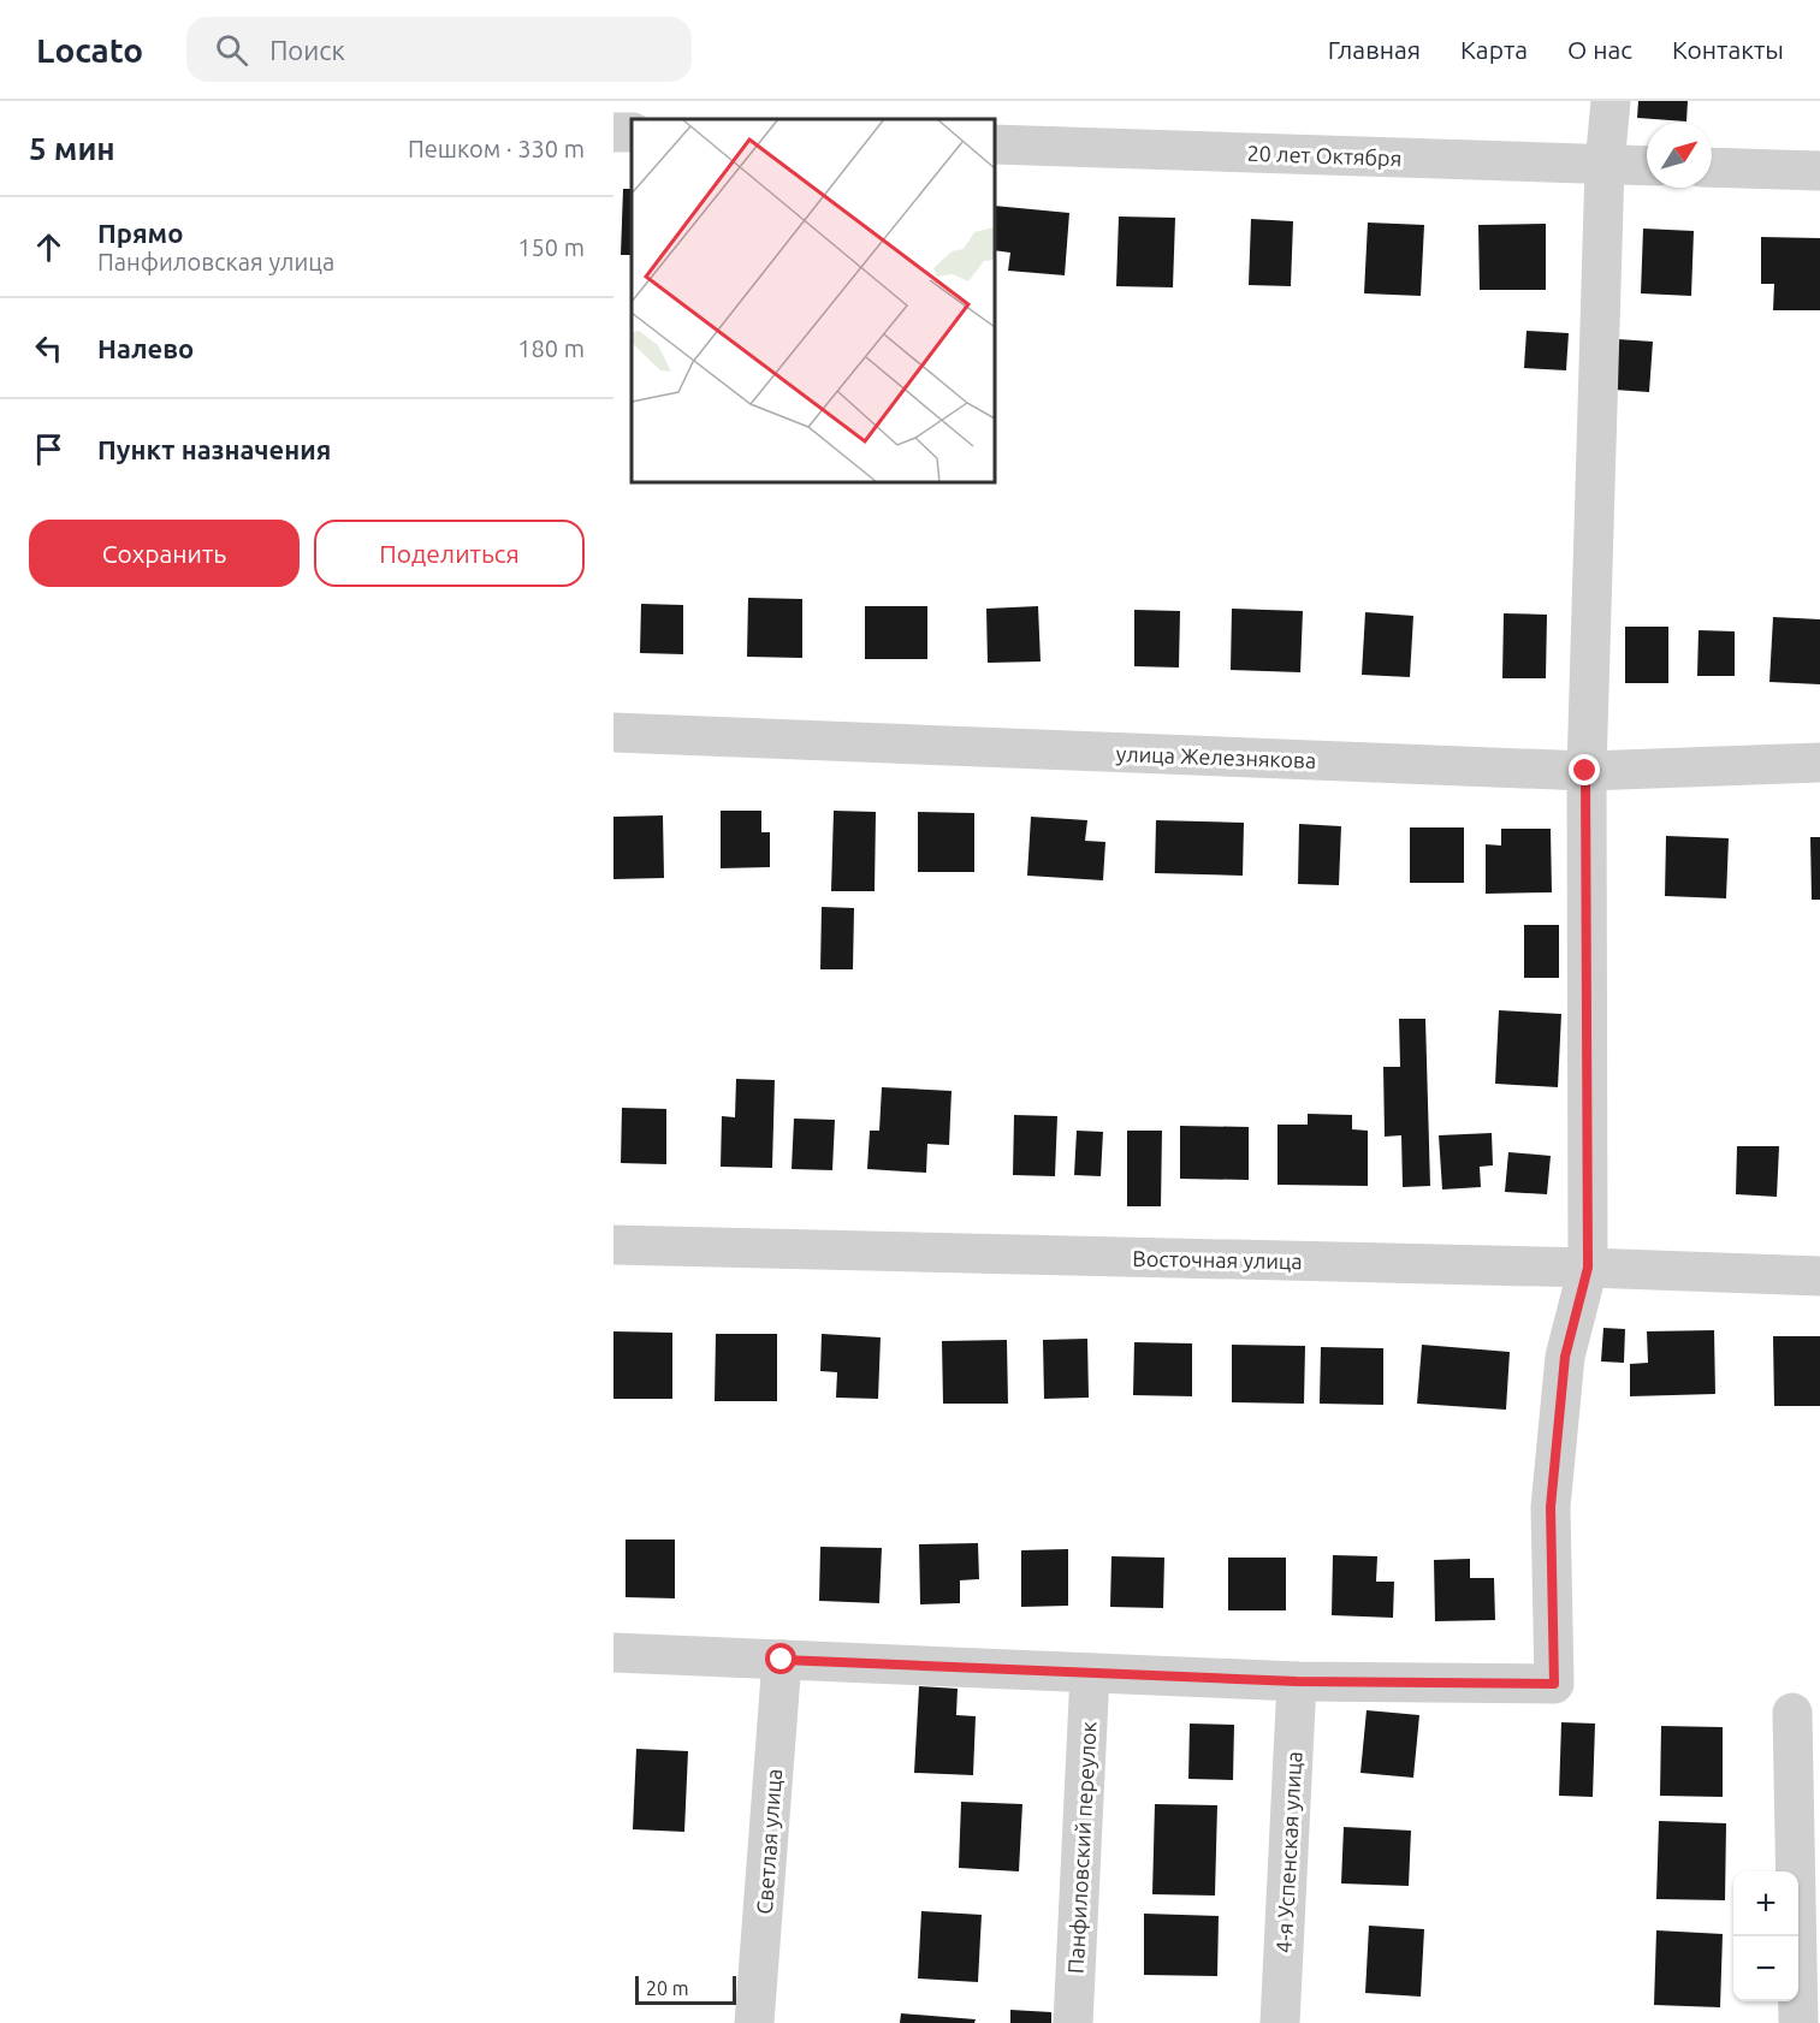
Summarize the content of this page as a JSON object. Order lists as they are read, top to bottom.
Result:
{
  "streets": {
    "street": [
      "20 лет Октября",
      "улица Железнякова",
      "Восточная улица",
      "Светлая улица",
      "Панфиловский переулок",
      "4-я Успенская улица"
    ]
  },
  "scale_bar": "20 m",
  "north": "top right",
  "page": {
    "header": "Locato",
    "search": "Поиск",
    "nav": [
      "Главная",
      "Карта",
      "О нас",
      "Контакты"
    ],
    "heading": ["5 мин", "Пешком · 330 m"],
    "list": [
      ["Прямо", "Панфиловская улица", "150 m"],
      ["Налево", "180 m"],
      "Пункт назначения"
    ],
    "buttons": ["Сохранить", "Поделиться"],
    "map_buttons": ["+", "−"],
    "scale": "20 m"
  }
}
